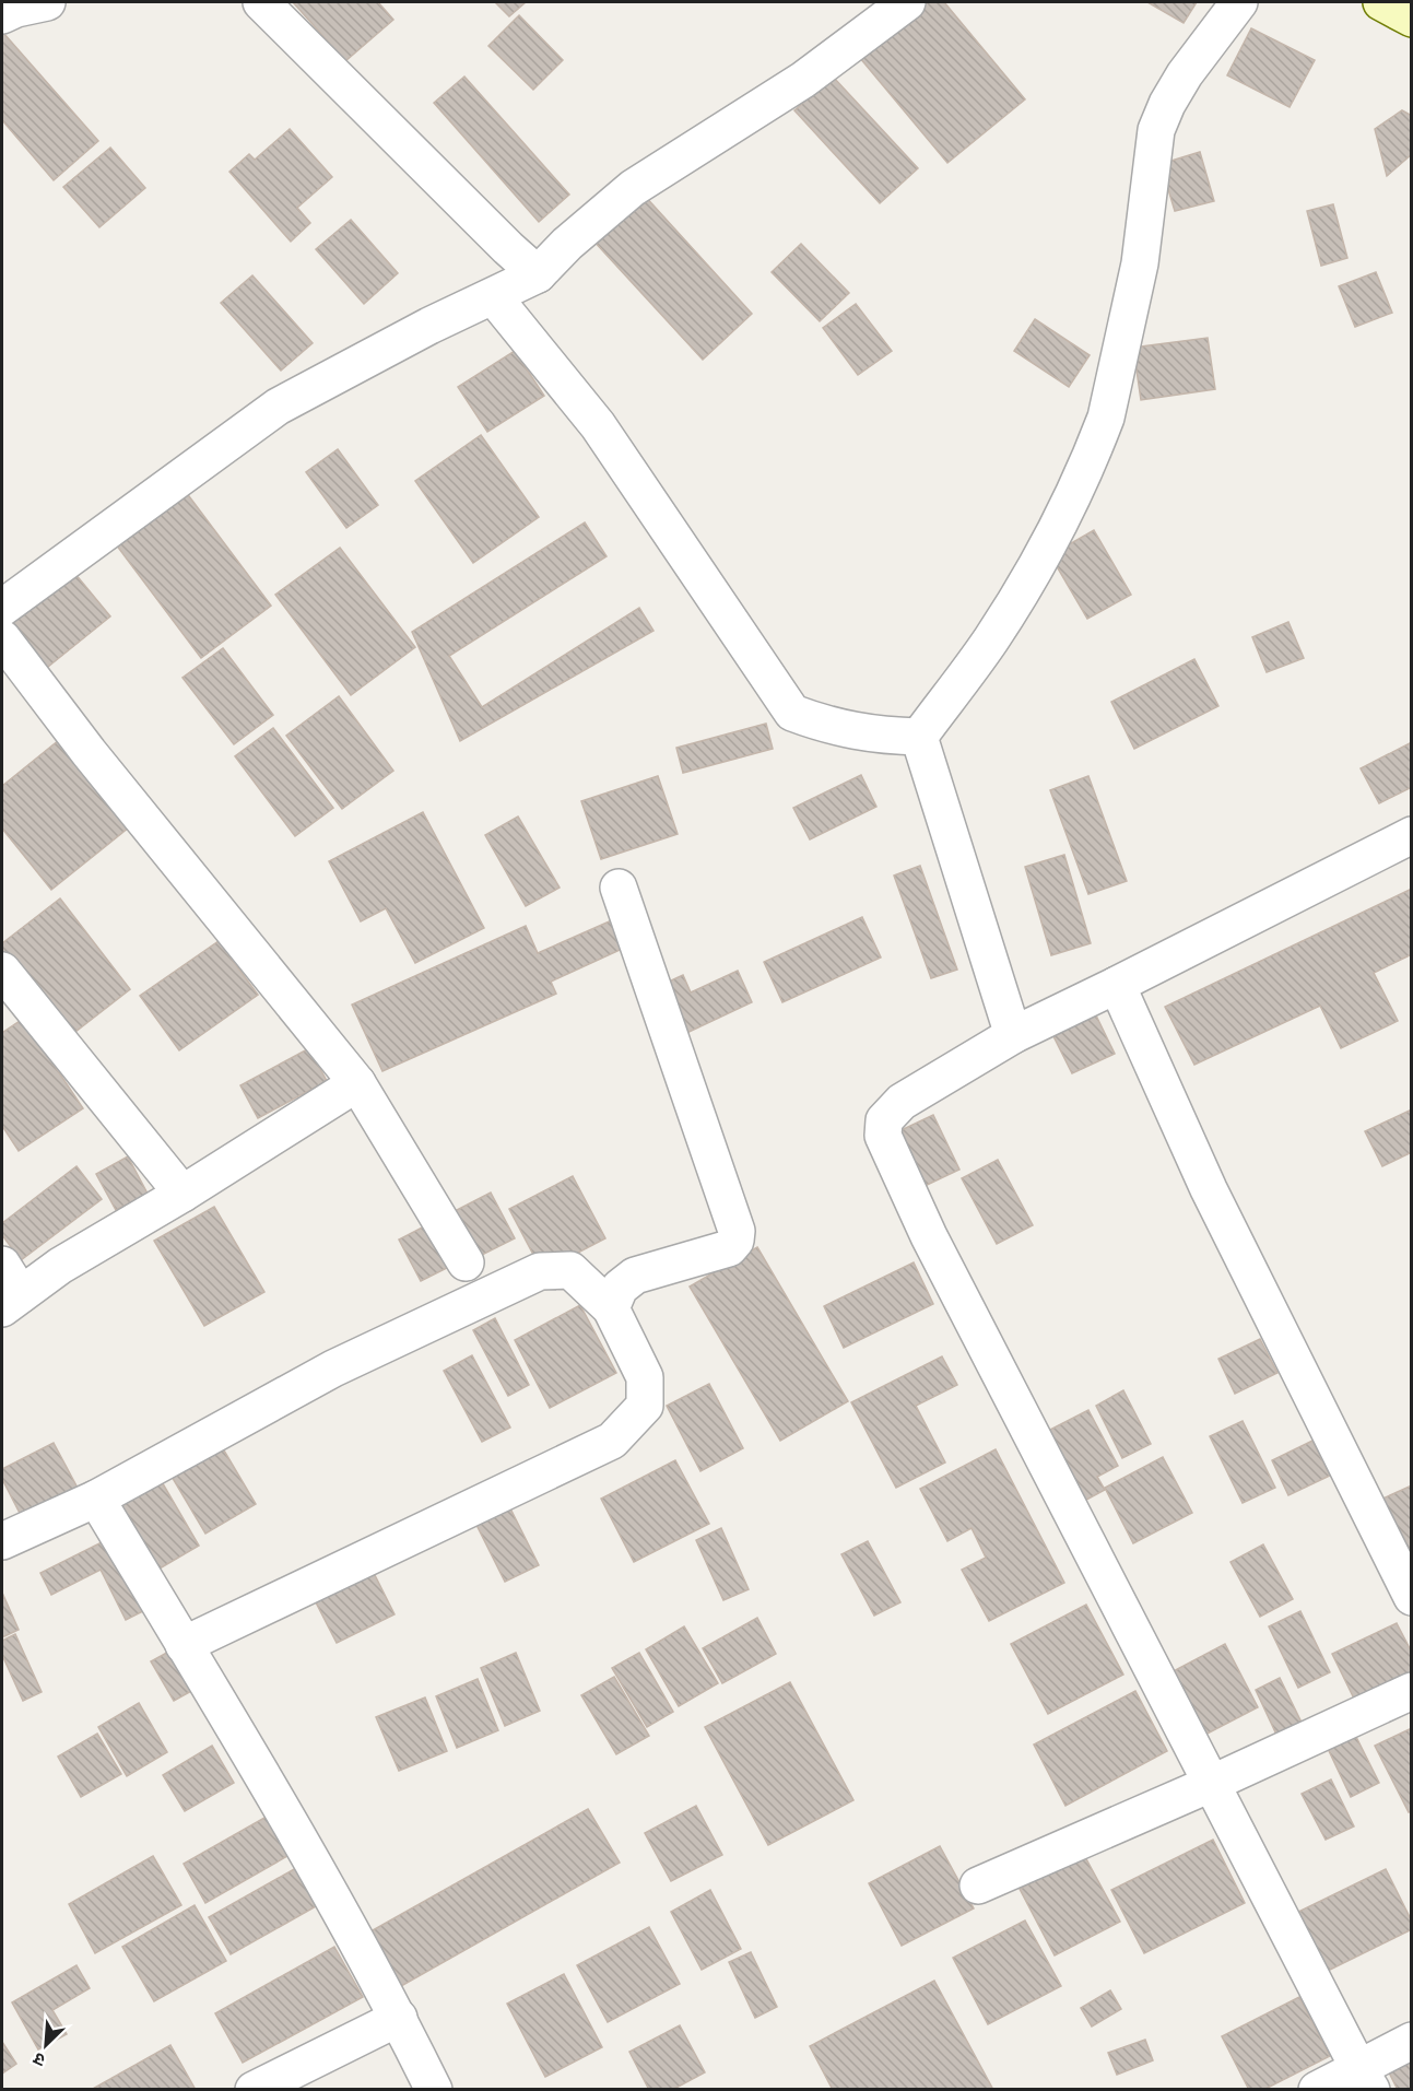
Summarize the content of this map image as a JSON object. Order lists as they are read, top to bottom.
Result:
{
  "north": "bottom left"
}
